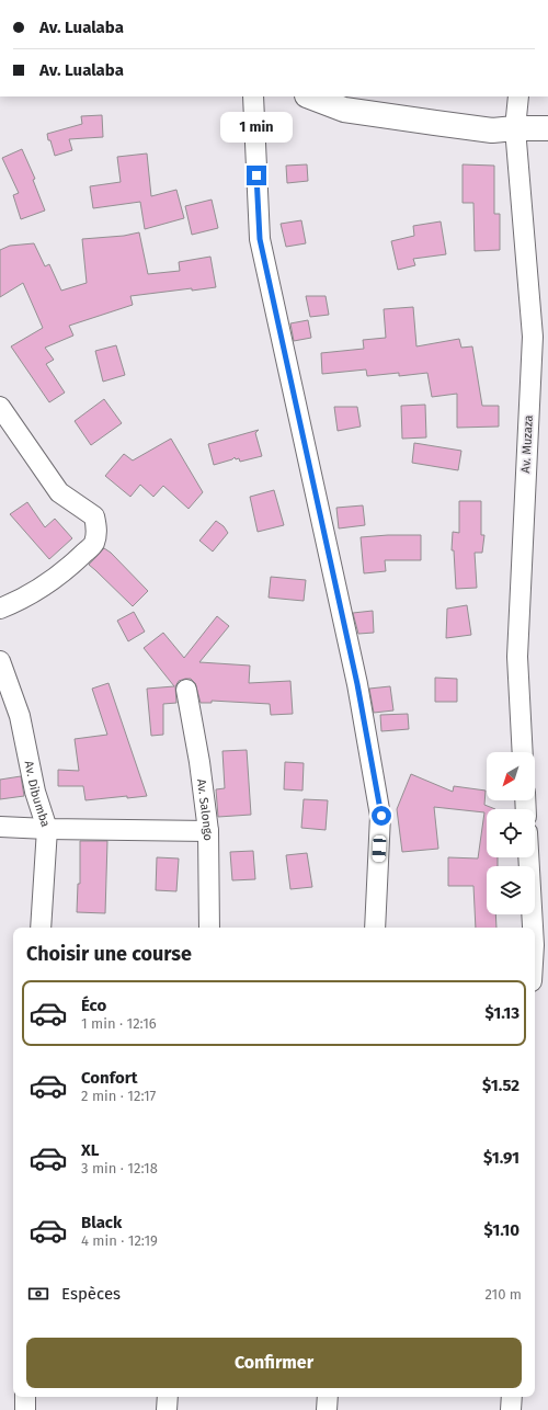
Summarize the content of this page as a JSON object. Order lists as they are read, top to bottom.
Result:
{
  "streets": {
    "street": ["Av. Muzaza", "Av. Dibumba", "Av. Salongo"]
  },
  "north": "bottom left",
  "page": {
    "banner": ["Av. Lualaba", "Av. Lualaba"],
    "bubble": "1 min",
    "heading": "Choisir une course",
    "list": [
      {
        "name": "Éco",
        "note": "1 min · 12:16",
        "value": "$1.13"
      },
      {
        "name": "Confort",
        "note": "2 min · 12:17",
        "value": "$1.52"
      },
      {
        "name": "XL",
        "note": "3 min · 12:18",
        "value": "$1.91"
      },
      {
        "name": "Black",
        "note": "4 min · 12:19",
        "value": "$1.10"
      }
    ],
    "pay": ["Espèces", "210 m"],
    "buttons": "Confirmer"
  }
}
